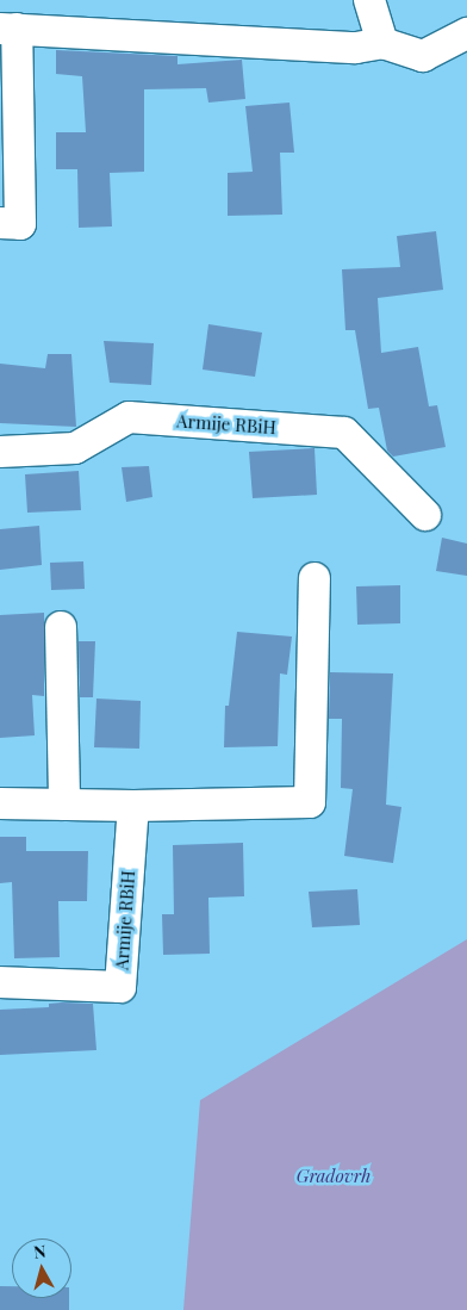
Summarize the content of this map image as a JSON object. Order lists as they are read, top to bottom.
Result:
{
  "streets": {
    "street": ["Armije RBiH"]
  },
  "parks": ["Gradovrh"],
  "north": "top"
}
